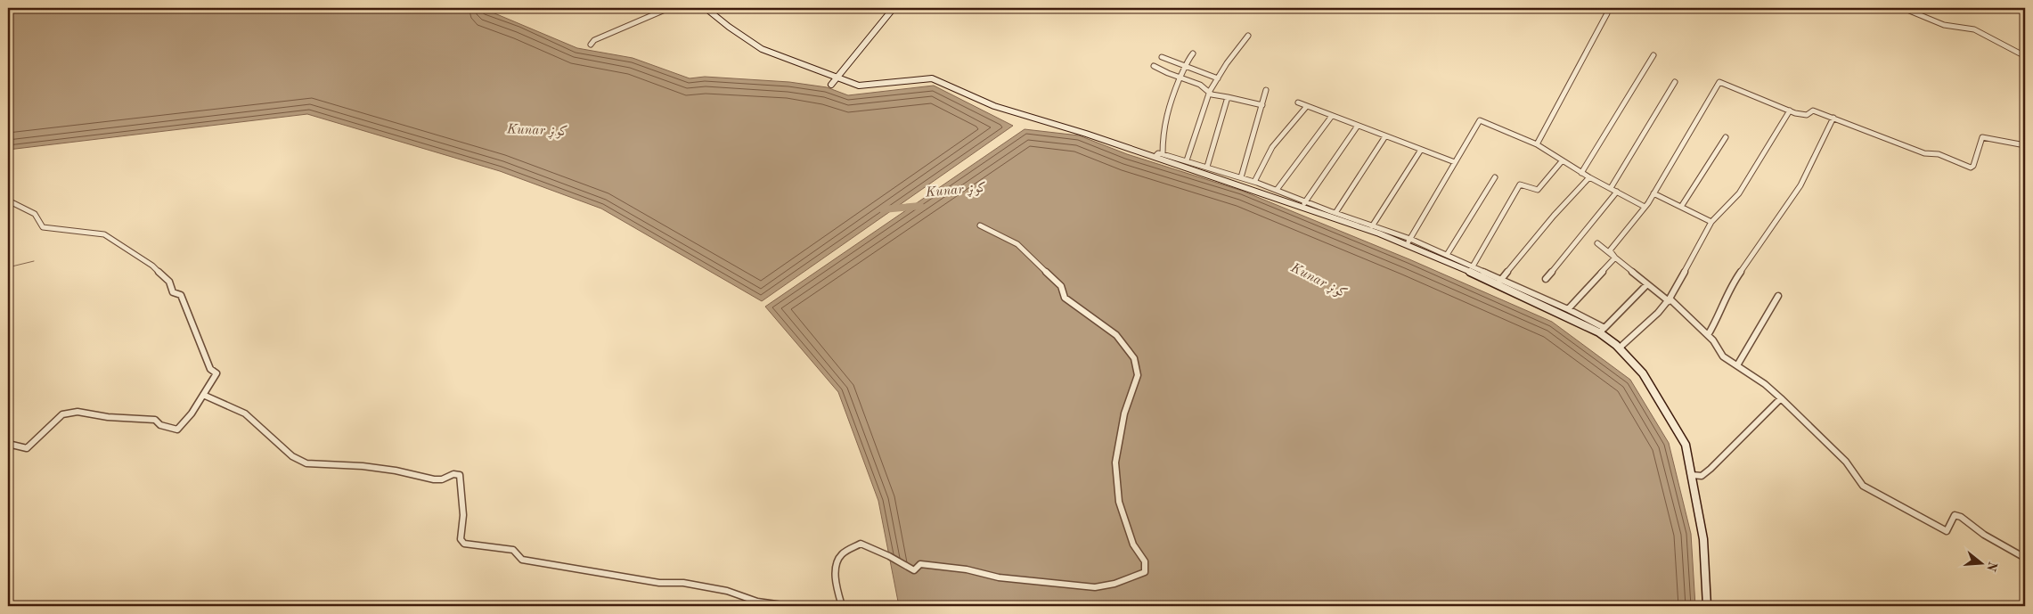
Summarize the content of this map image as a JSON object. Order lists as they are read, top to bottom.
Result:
{
  "water": ["Kunar کونړ"],
  "north": "right"
}
